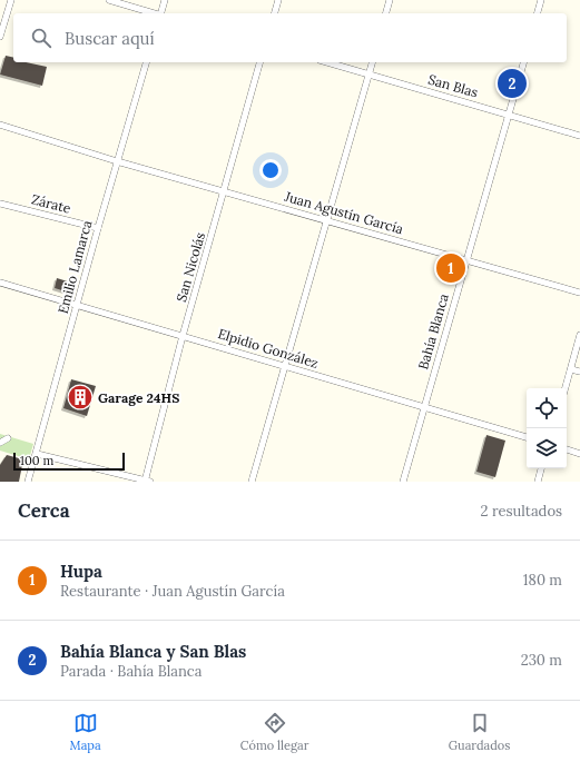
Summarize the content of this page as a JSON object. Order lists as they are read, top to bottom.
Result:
{
  "streets": {
    "street": [
      "San Blas",
      "Zárate",
      "Juan Agustín García",
      "Emilio Lamarca",
      "San Nicolás",
      "Bahía Blanca",
      "Elpidio González"
    ]
  },
  "crossings": [
    ["San Blas", "Bahía Blanca"],
    ["Zárate", "Emilio Lamarca"],
    ["Juan Agustín García", "Emilio Lamarca"],
    ["Juan Agustín García", "San Nicolás"],
    ["Juan Agustín García", "Bahía Blanca"],
    ["Emilio Lamarca", "Elpidio González"],
    ["San Nicolás", "Elpidio González"],
    ["Bahía Blanca", "Elpidio González"]
  ],
  "places": {
    "building": ["Garage 24HS"]
  },
  "scale_bar": "100 m",
  "page": {
    "search": "Buscar aquí",
    "pins": ["2", "1"],
    "scale": "100 m",
    "heading": ["Cerca", "2 resultados"],
    "list": [
      {
        "mark": "1",
        "name": "Hupa",
        "note": "Restaurante · Juan Agustín García",
        "value": "180 m"
      },
      {
        "mark": "2",
        "name": "Bahía Blanca y San Blas",
        "note": "Parada · Bahía Blanca",
        "value": "230 m"
      }
    ],
    "nav": ["Mapa", "Cómo llegar", "Guardados"]
  }
}
